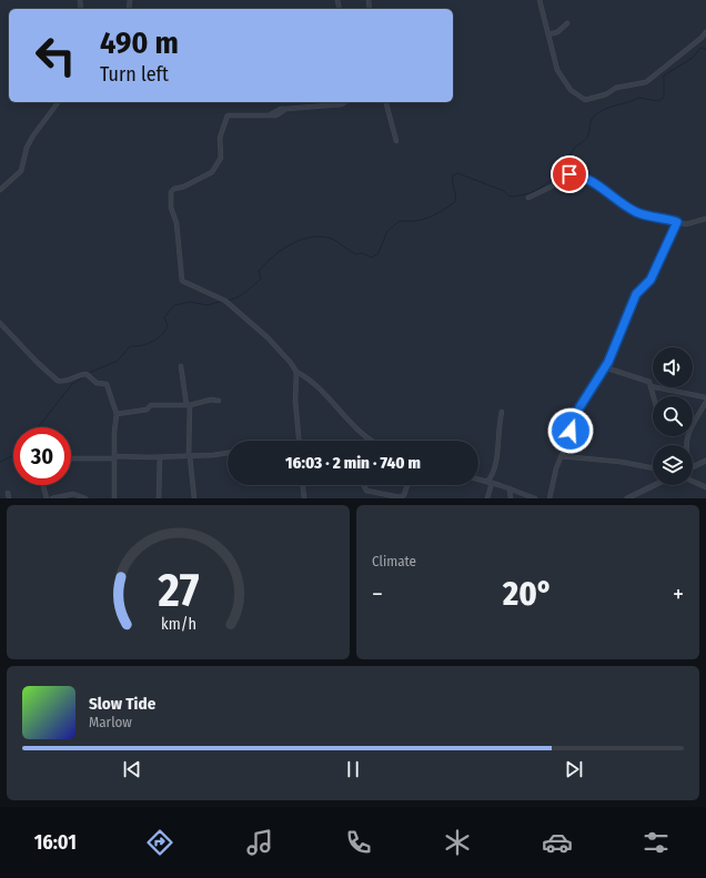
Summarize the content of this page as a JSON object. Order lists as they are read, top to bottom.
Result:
{
  "page": {
    "turn": ["490 m", "Turn left"],
    "limit": "30",
    "trip": "16:03 · 2 min · 740 m",
    "tile": "Climate",
    "heat": ["−", "20°", "+"],
    "song": ["Slow Tide", "Marlow"],
    "tabs": "16:01",
    "gauge": ["27", "km/h"]
  }
}
